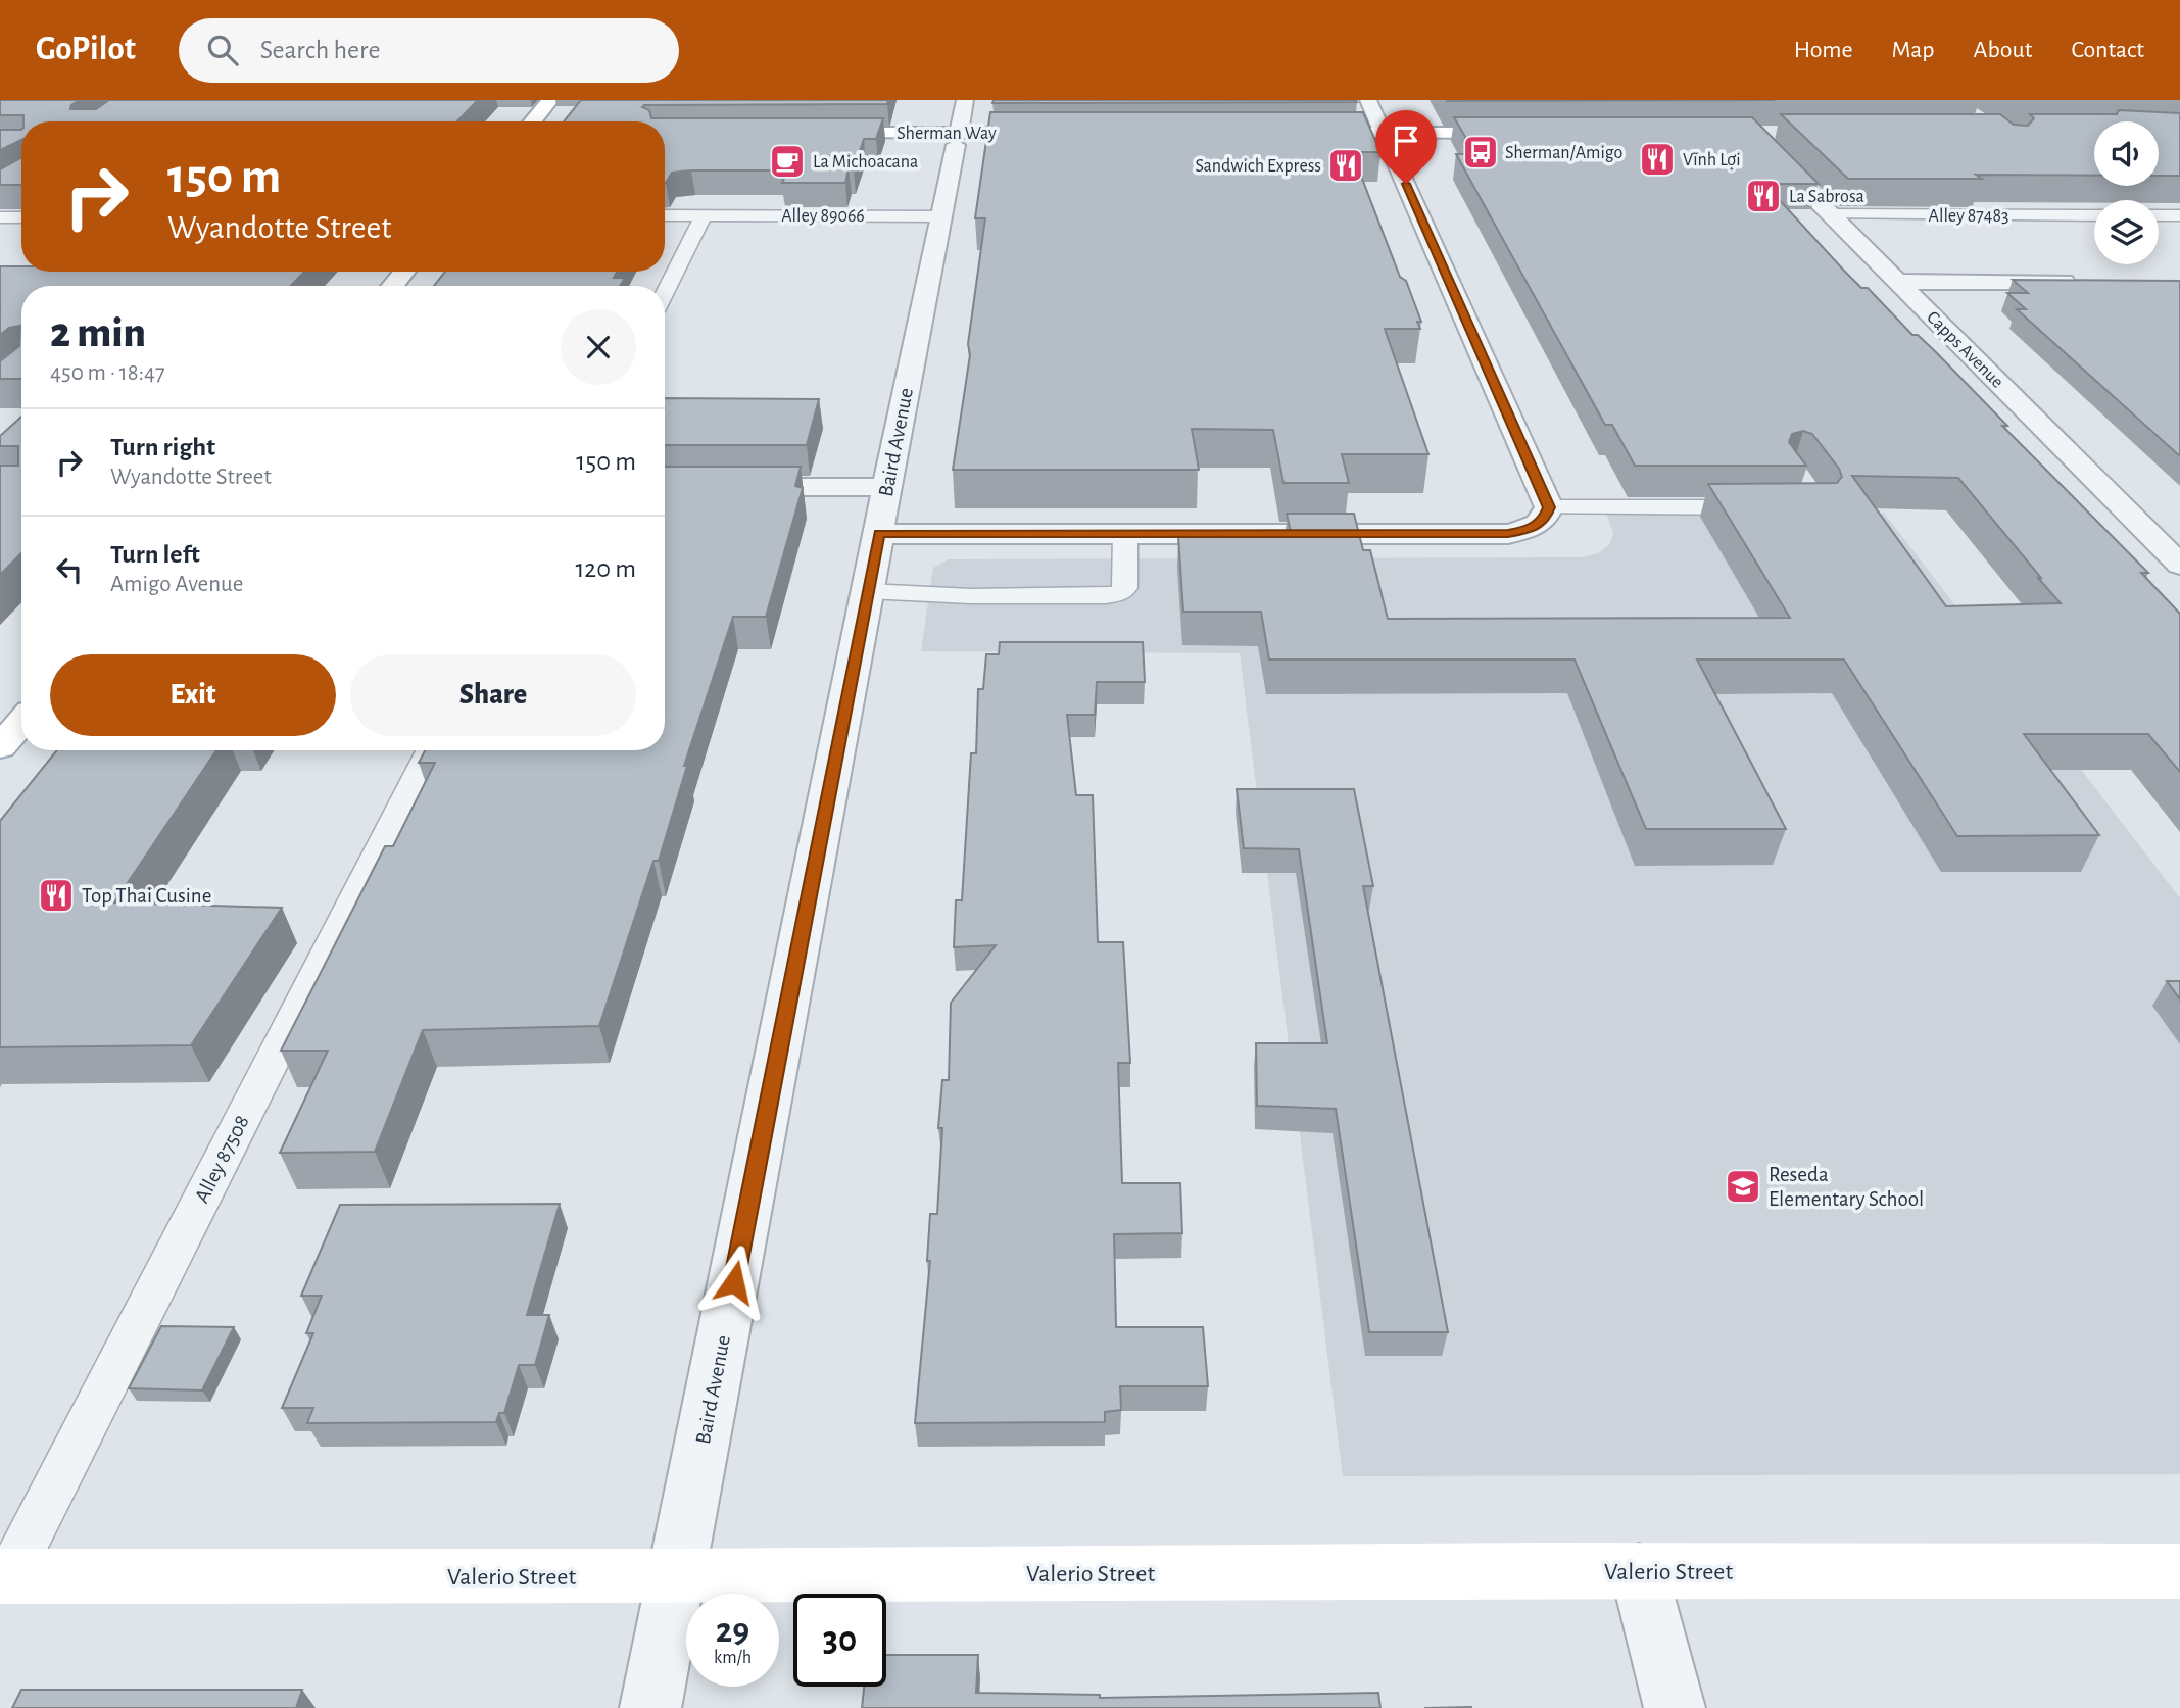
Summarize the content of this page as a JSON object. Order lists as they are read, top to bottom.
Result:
{
  "streets": {
    "main road": ["Sherman Way", "Valerio Street"],
    "street": ["Capps Avenue", "Baird Avenue"],
    "lane": ["Alley 89066", "Alley 87483", "Alley 87508"]
  },
  "crossings": [
    ["Sherman Way", "Baird Avenue"],
    ["Alley 89066", "Baird Avenue"],
    ["Alley 87483", "Capps Avenue"],
    ["Baird Avenue", "Valerio Street"],
    ["Alley 87508", "Valerio Street"]
  ],
  "places": {
    "bus stop": ["Sherman/Amigo"],
    "restaurant": [
      "Vĩnh Lợi",
      "Sandwich Express",
      "La Sabrosa",
      "Top Thai Cusine"
    ],
    "cafe": ["La Michoacana"],
    "school or university": ["Reseda Elementary School"]
  },
  "page": {
    "header": "GoPilot",
    "search": "Search here",
    "nav": [
      "Home",
      "Map",
      "About",
      "Contact"
    ],
    "turn": ["150 m", "Wyandotte Street"],
    "heading": ["2 min", "450 m · 18:47"],
    "list": [
      {
        "name": "Turn right",
        "note": "Wyandotte Street",
        "value": "150 m"
      },
      {
        "name": "Turn left",
        "note": "Amigo Avenue",
        "value": "120 m"
      }
    ],
    "buttons": ["Exit", "Share"],
    "speed": "29 km/h",
    "limit": "30"
  }
}
